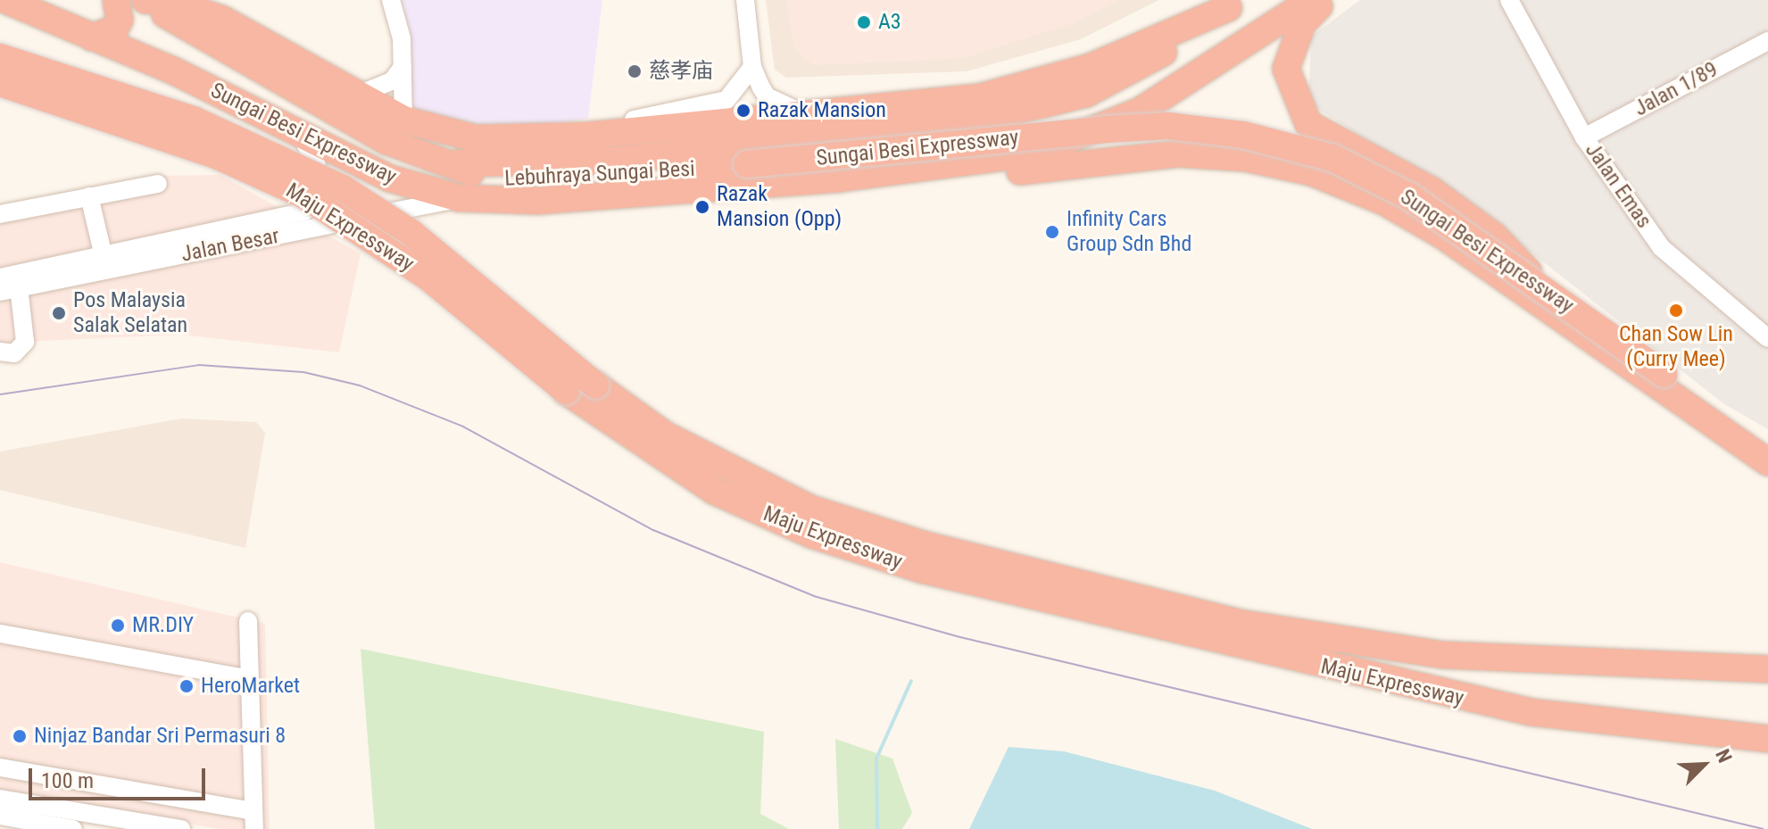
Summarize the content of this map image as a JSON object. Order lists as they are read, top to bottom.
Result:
{
  "streets": {
    "highway": ["Sungai Besi Expressway", "Lebuhraya Sungai Besi", "Maju Expressway"],
    "street": ["Jalan 1/89", "Jalan Emas", "Jalan Besar"]
  },
  "crossings": [
    ["Jalan 1/89", "Jalan Emas"],
    ["Sungai Besi Expressway", "Lebuhraya Sungai Besi"],
    ["Sungai Besi Expressway", "Jalan Besar"]
  ],
  "places": [
    "A3",
    "慈孝庙",
    "Razak Mansion",
    "Razak Mansion (Opp)",
    "Infinity Cars Group Sdn Bhd",
    "Chan Sow Lin (Curry Mee)",
    "Pos Malaysia Salak Selatan",
    "MR.DIY",
    "HeroMarket",
    "Ninjaz Bandar Sri Permasuri 8"
  ],
  "scale_bar": "100 m",
  "north": "top right"
}
